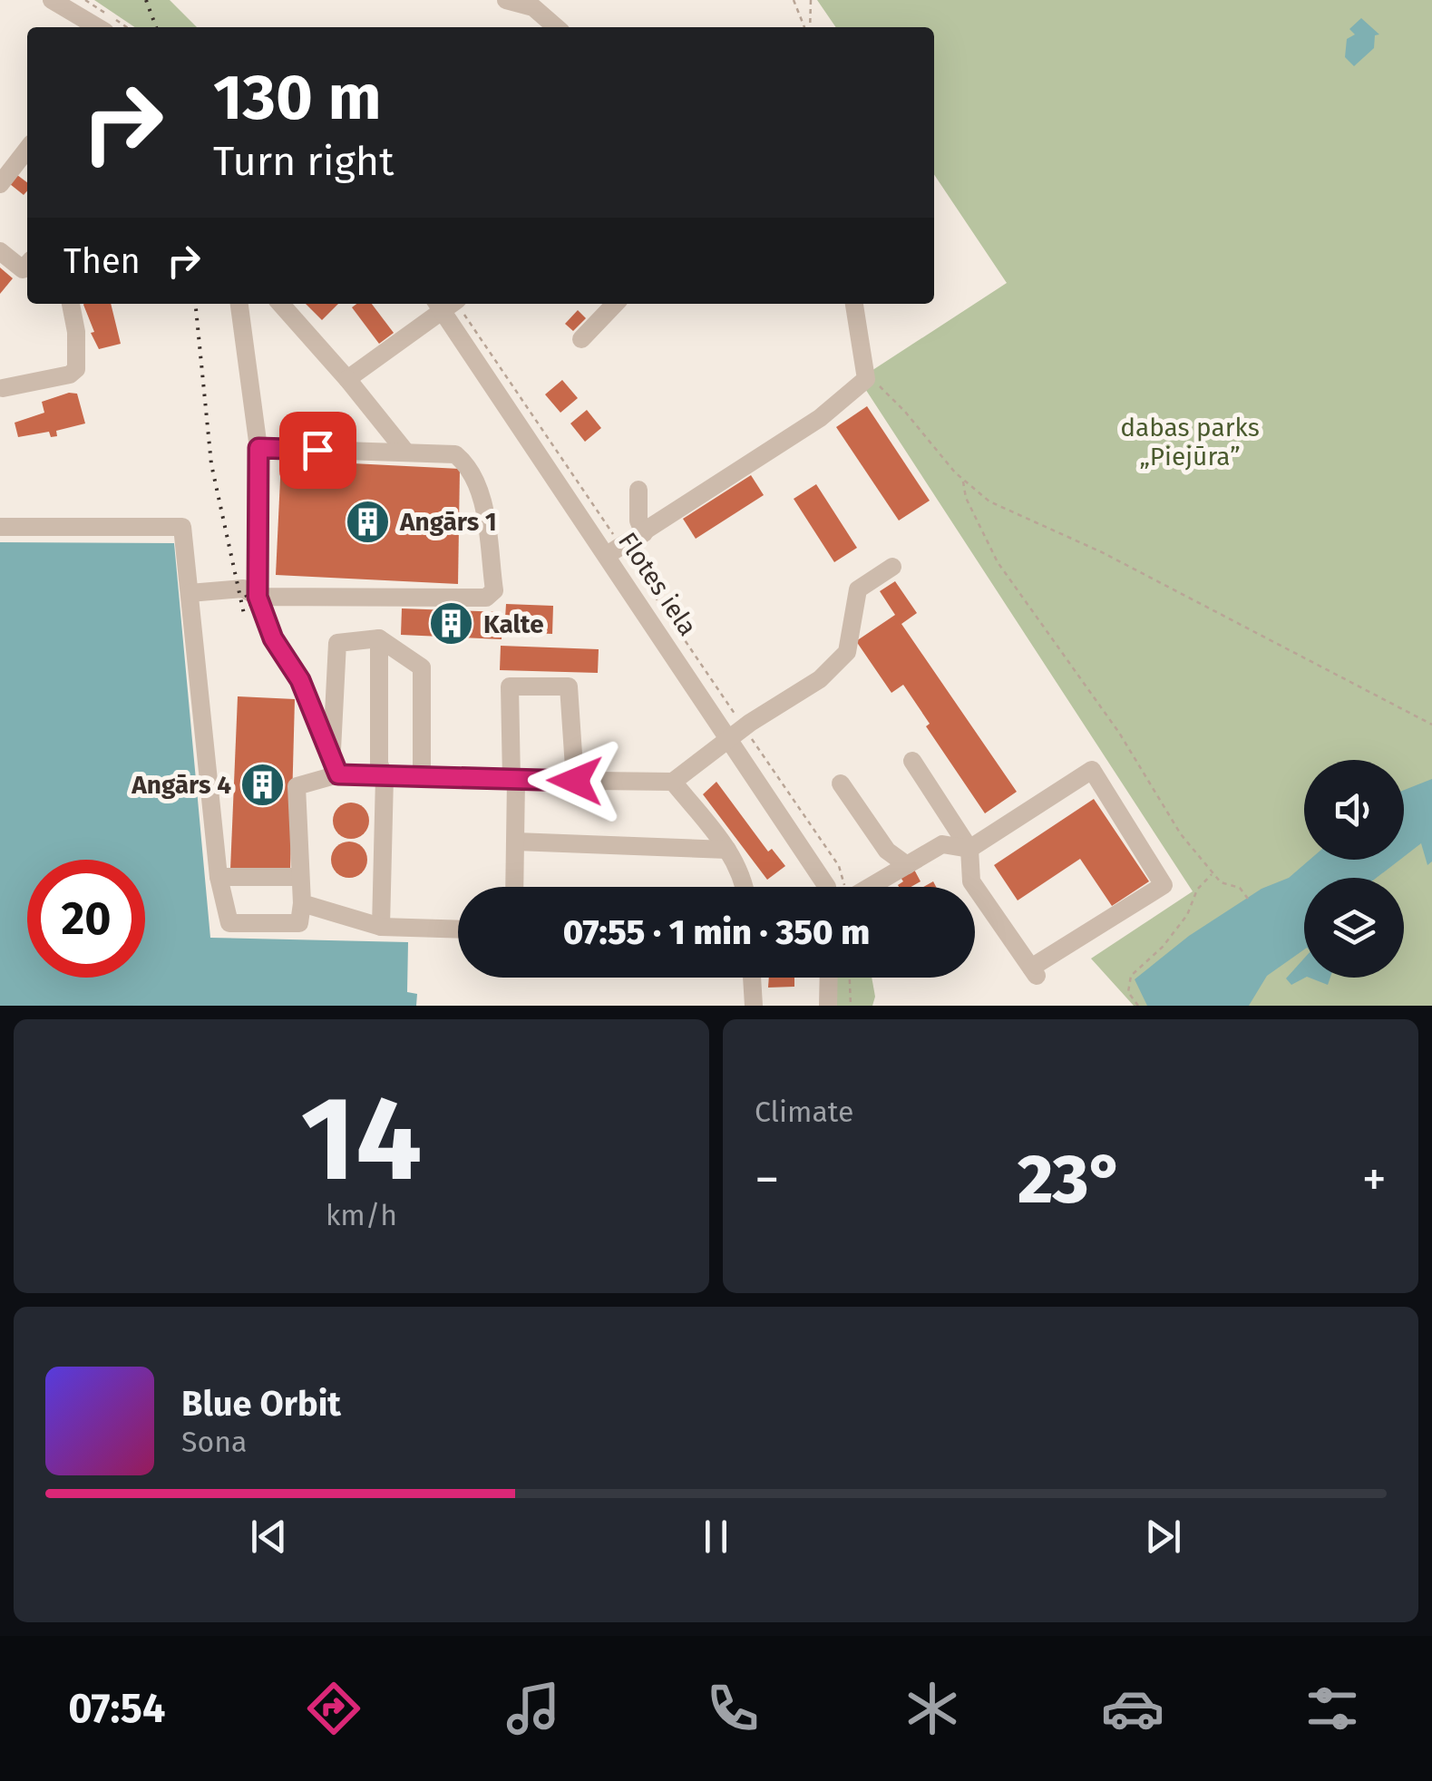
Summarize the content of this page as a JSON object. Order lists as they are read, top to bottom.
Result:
{
  "streets": {
    "street": ["Flotes iela"]
  },
  "parks": ["dabas parks „Piejūra”"],
  "places": {
    "building": ["Angārs 1", "Kalte", "Angārs 4"]
  },
  "page": {
    "turn": ["130 m", "Turn right"],
    "then": "Then",
    "limit": "20",
    "trip": "07:55 · 1 min · 350 m",
    "tile": [
      ["14", "km/h"],
      "Climate"
    ],
    "heat": ["−", "23°", "+"],
    "song": ["Blue Orbit", "Sona"],
    "tabs": "07:54"
  }
}
